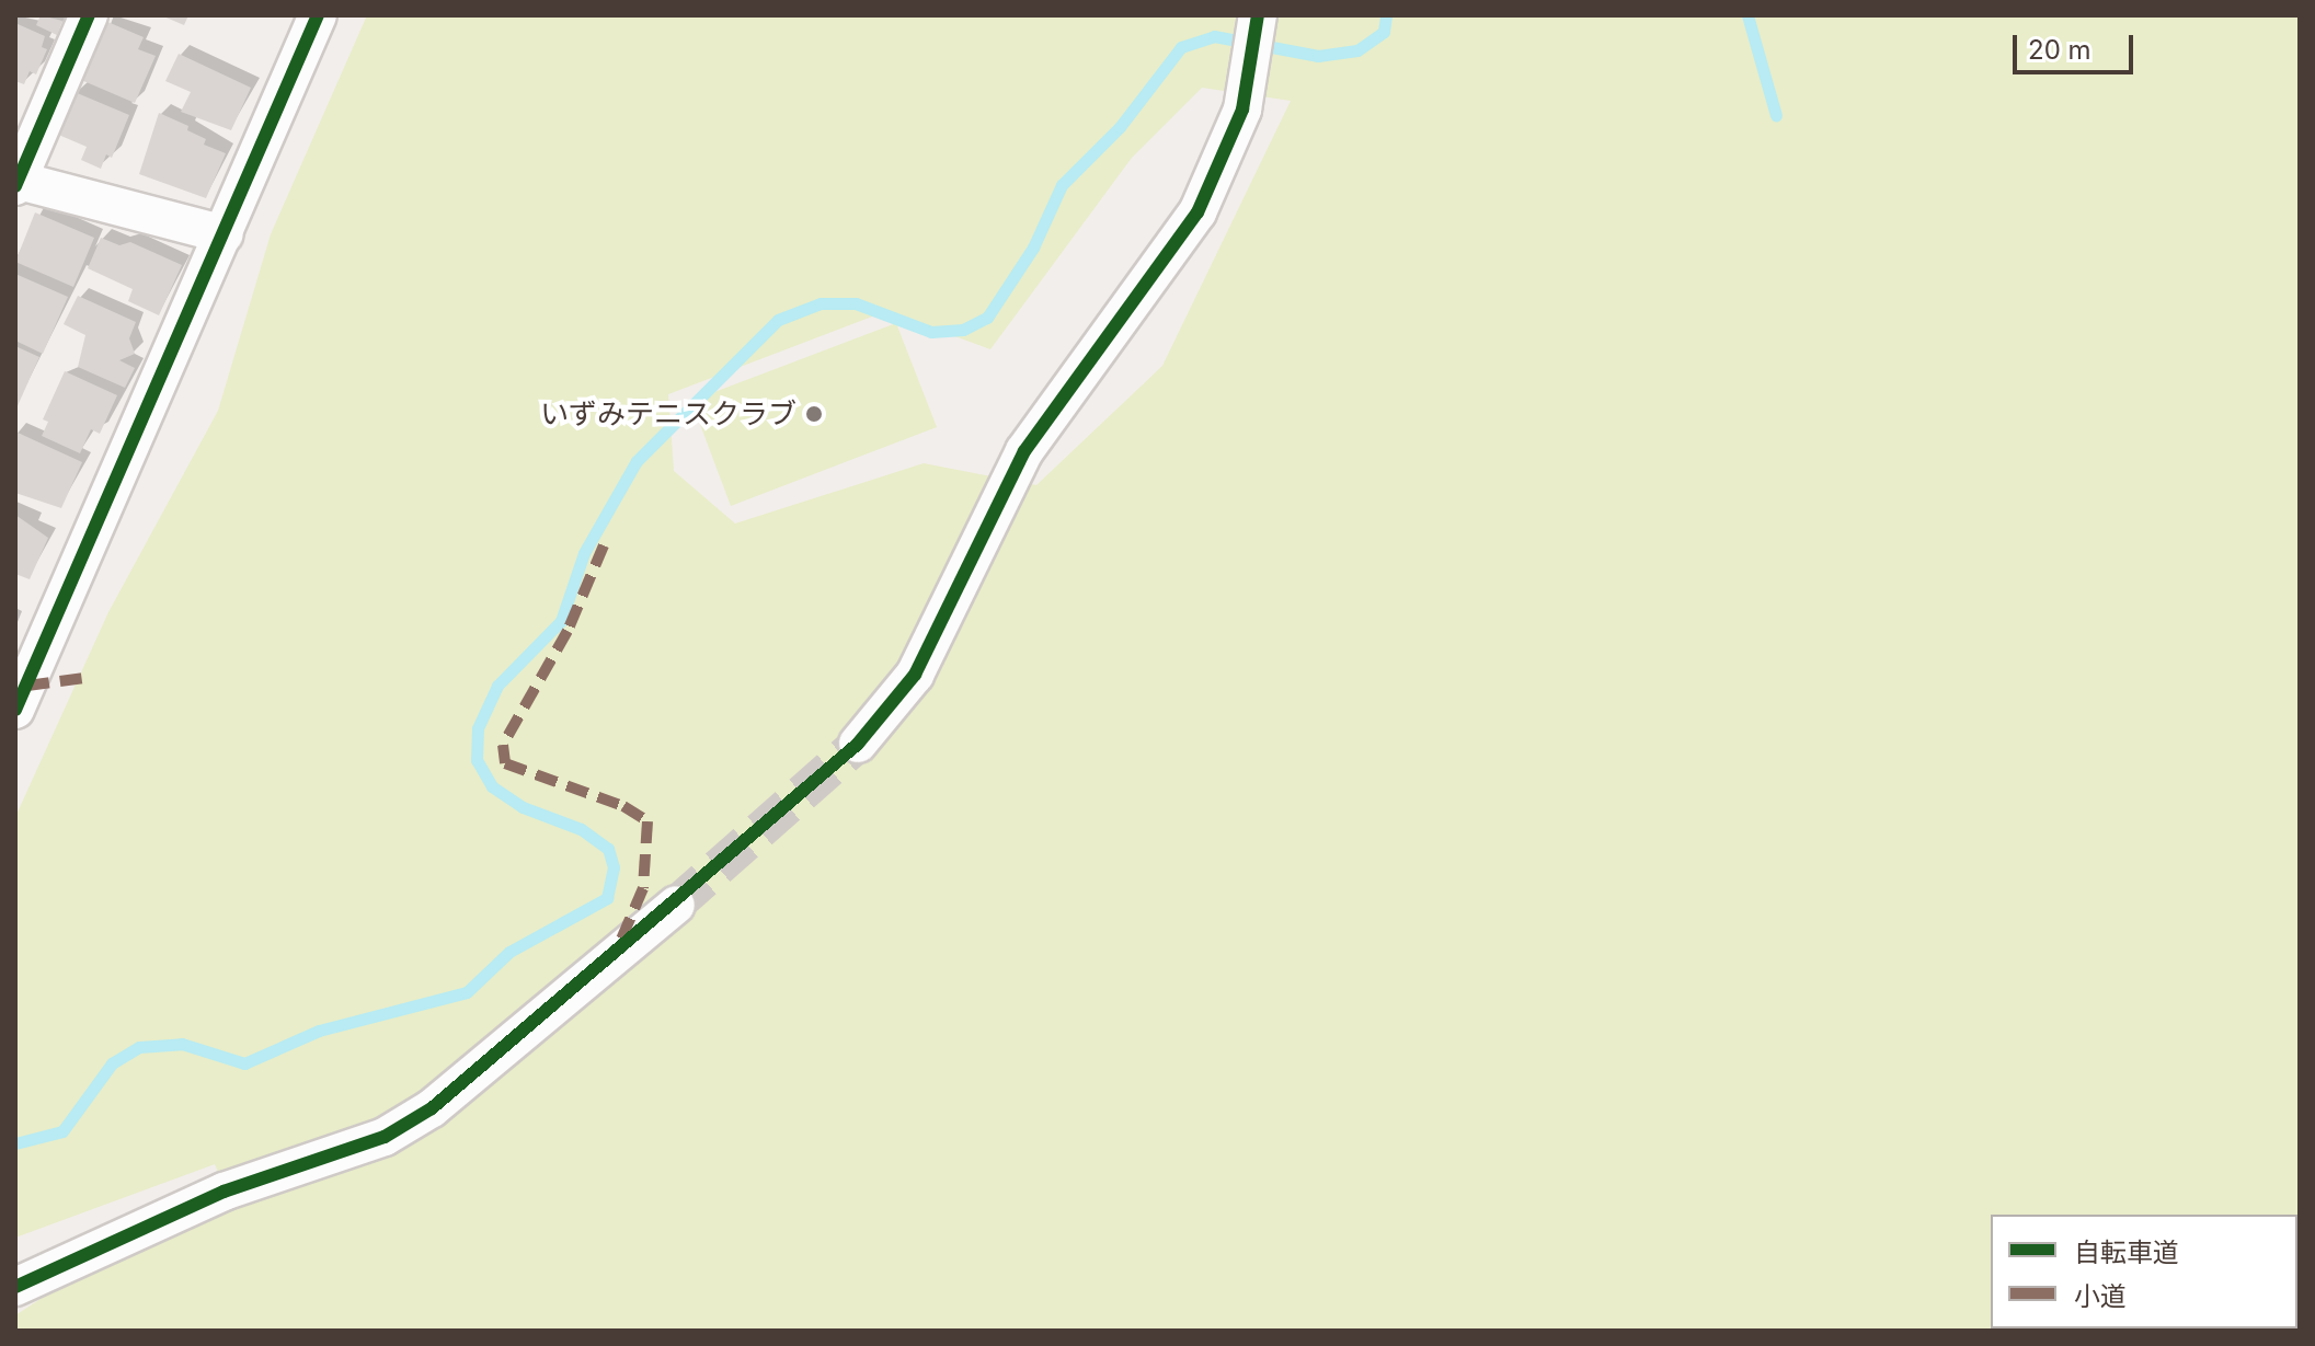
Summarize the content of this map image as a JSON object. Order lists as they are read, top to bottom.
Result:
{
  "places": ["いずみテニスクラブ"],
  "legend": ["自転車道", "小道"],
  "scale_bar": "20 m"
}
